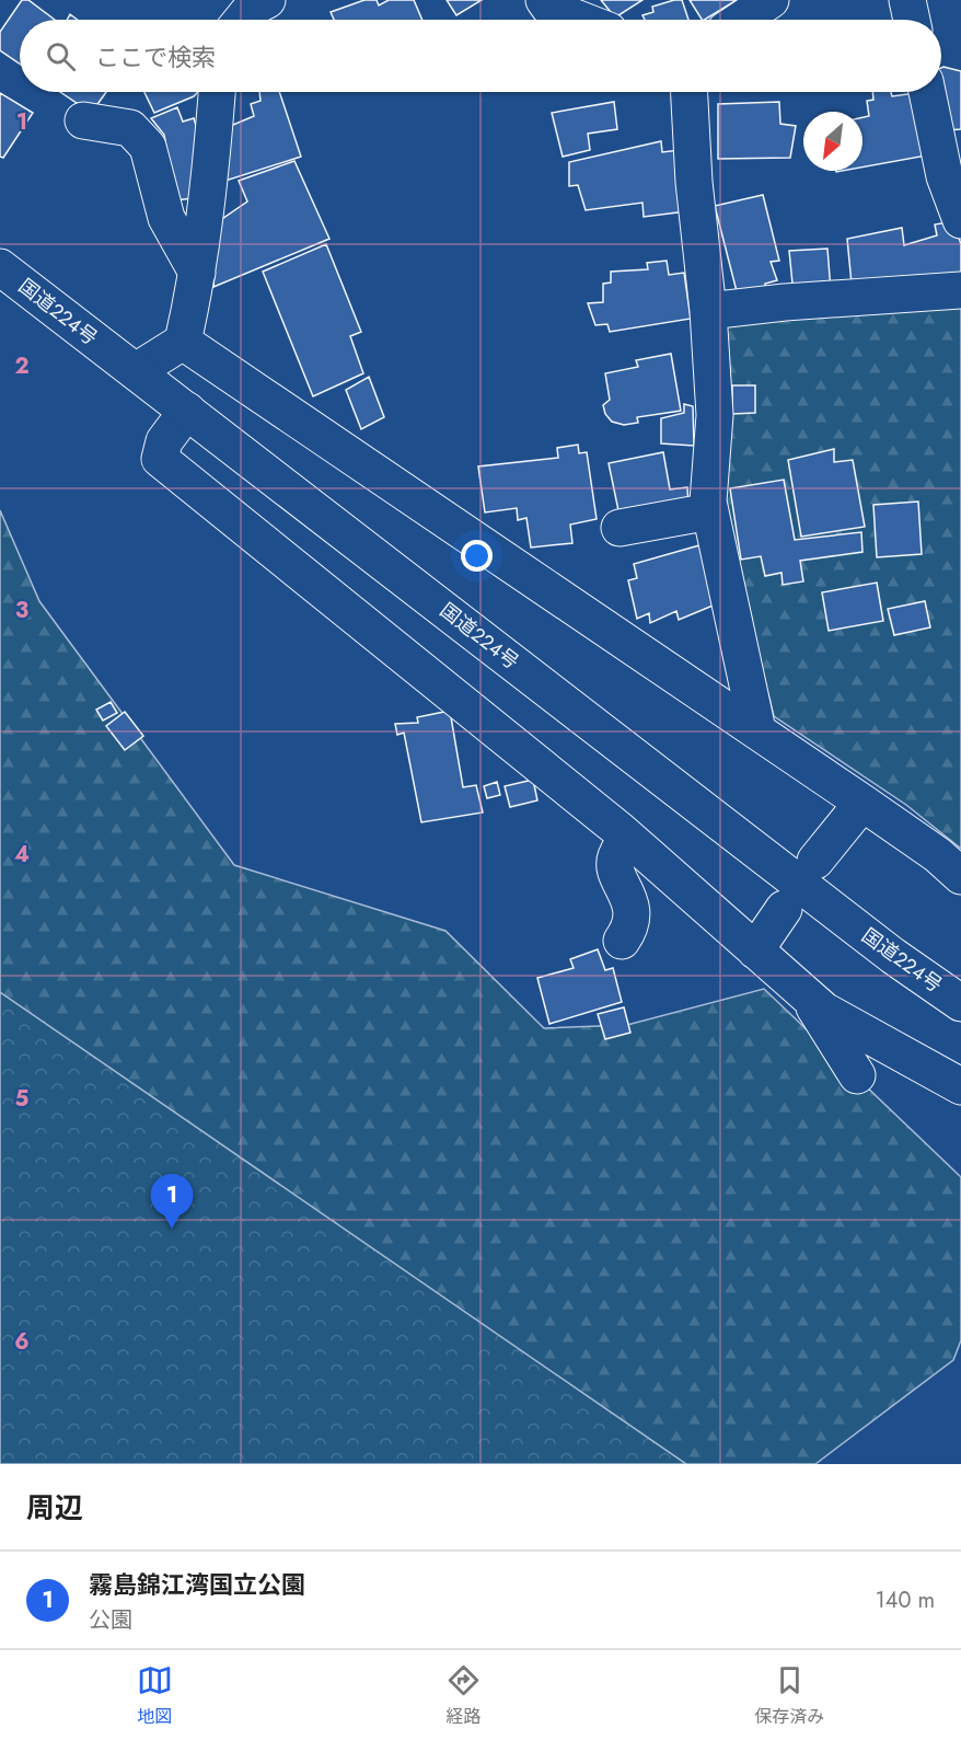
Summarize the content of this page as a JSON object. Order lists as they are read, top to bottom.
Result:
{
  "streets": {
    "main road": ["国道224号"]
  },
  "north": "bottom left",
  "page": {
    "search": "ここで検索",
    "pins": "1",
    "heading": "周辺",
    "list": [
      {
        "mark": "1",
        "name": "霧島錦江湾国立公園",
        "note": "公園",
        "value": "140 m"
      }
    ],
    "nav": ["地図", "経路", "保存済み"]
  },
  "grid": {
    "rows": [
      "1",
      "2",
      "3",
      "4",
      "5",
      "6"
    ]
  }
}
